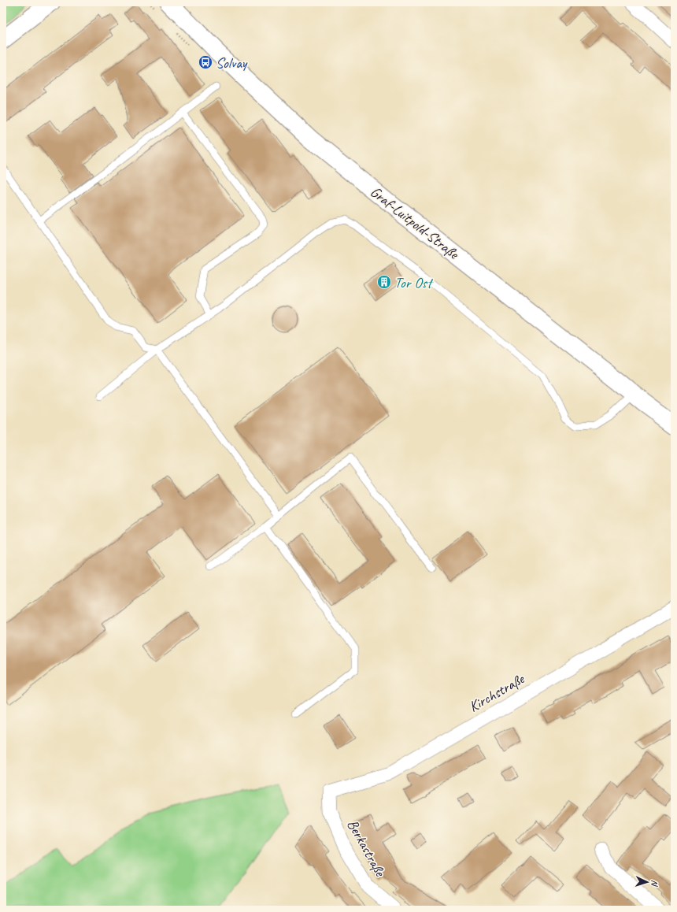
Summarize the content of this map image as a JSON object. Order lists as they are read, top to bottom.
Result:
{
  "streets": {
    "street": ["Graf-Luitpold-Straße", "Kirchstraße", "Berkastraße"]
  },
  "crossings": [
    ["Kirchstraße", "Berkastraße"]
  ],
  "places": {
    "bus stop": ["Solvay"],
    "building": ["Tor Ost"]
  },
  "north": "right"
}
